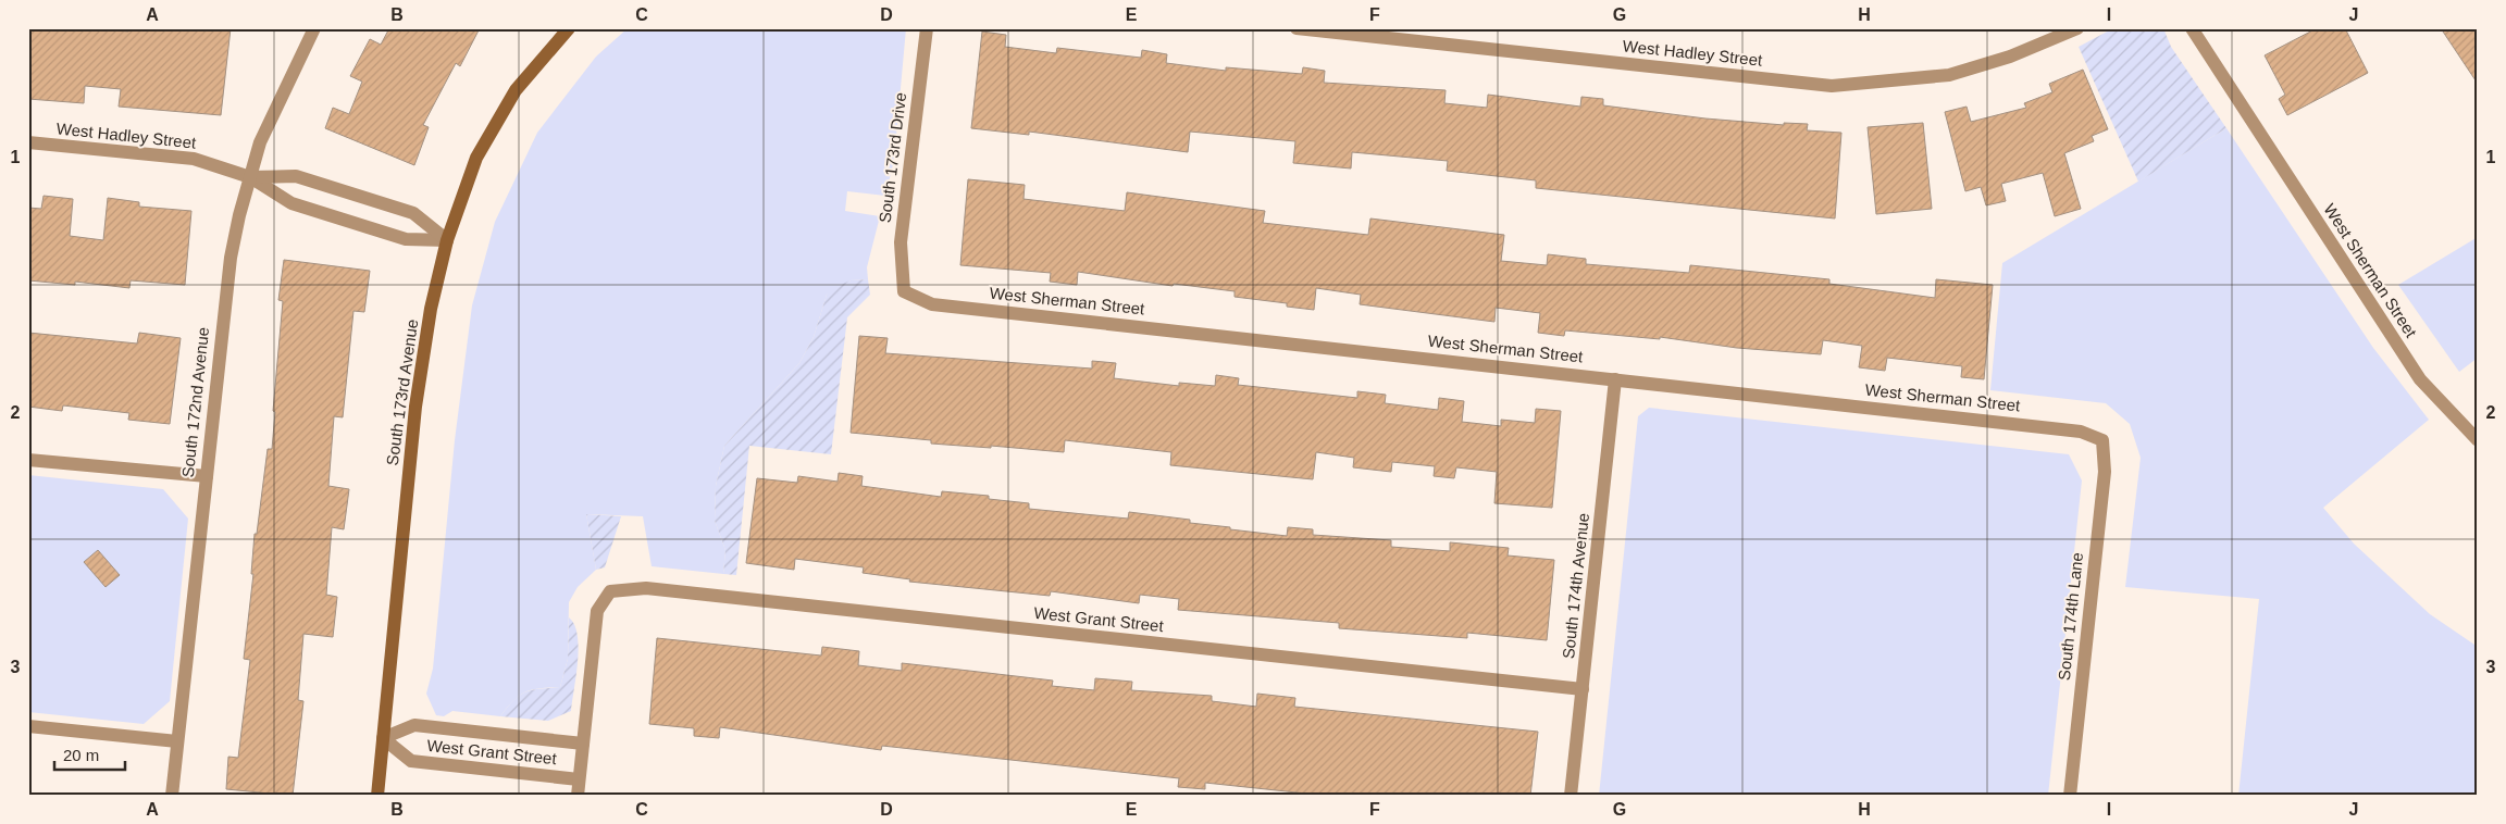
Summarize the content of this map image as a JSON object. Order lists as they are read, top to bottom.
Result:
{
  "streets": {
    "street": [
      "West Hadley Street",
      "South 173rd Drive",
      "West Sherman Street",
      "South 173rd Avenue",
      "South 172nd Avenue",
      "South 174th Avenue",
      "South 174th Lane",
      "West Grant Street"
    ]
  },
  "crossings": [
    ["West Hadley Street", "South 173rd Avenue"],
    ["West Hadley Street", "South 172nd Avenue"],
    ["South 173rd Drive", "West Sherman Street"],
    ["West Sherman Street", "South 174th Avenue"],
    ["West Sherman Street", "South 174th Lane"],
    ["South 173rd Avenue", "West Grant Street"],
    ["South 174th Avenue", "West Grant Street"]
  ],
  "scale_bar": "20 m",
  "grid": {
    "columns": [
      "A",
      "B",
      "C",
      "D",
      "E",
      "F",
      "G",
      "H",
      "I",
      "J"
    ],
    "rows": ["1", "2", "3"]
  }
}
